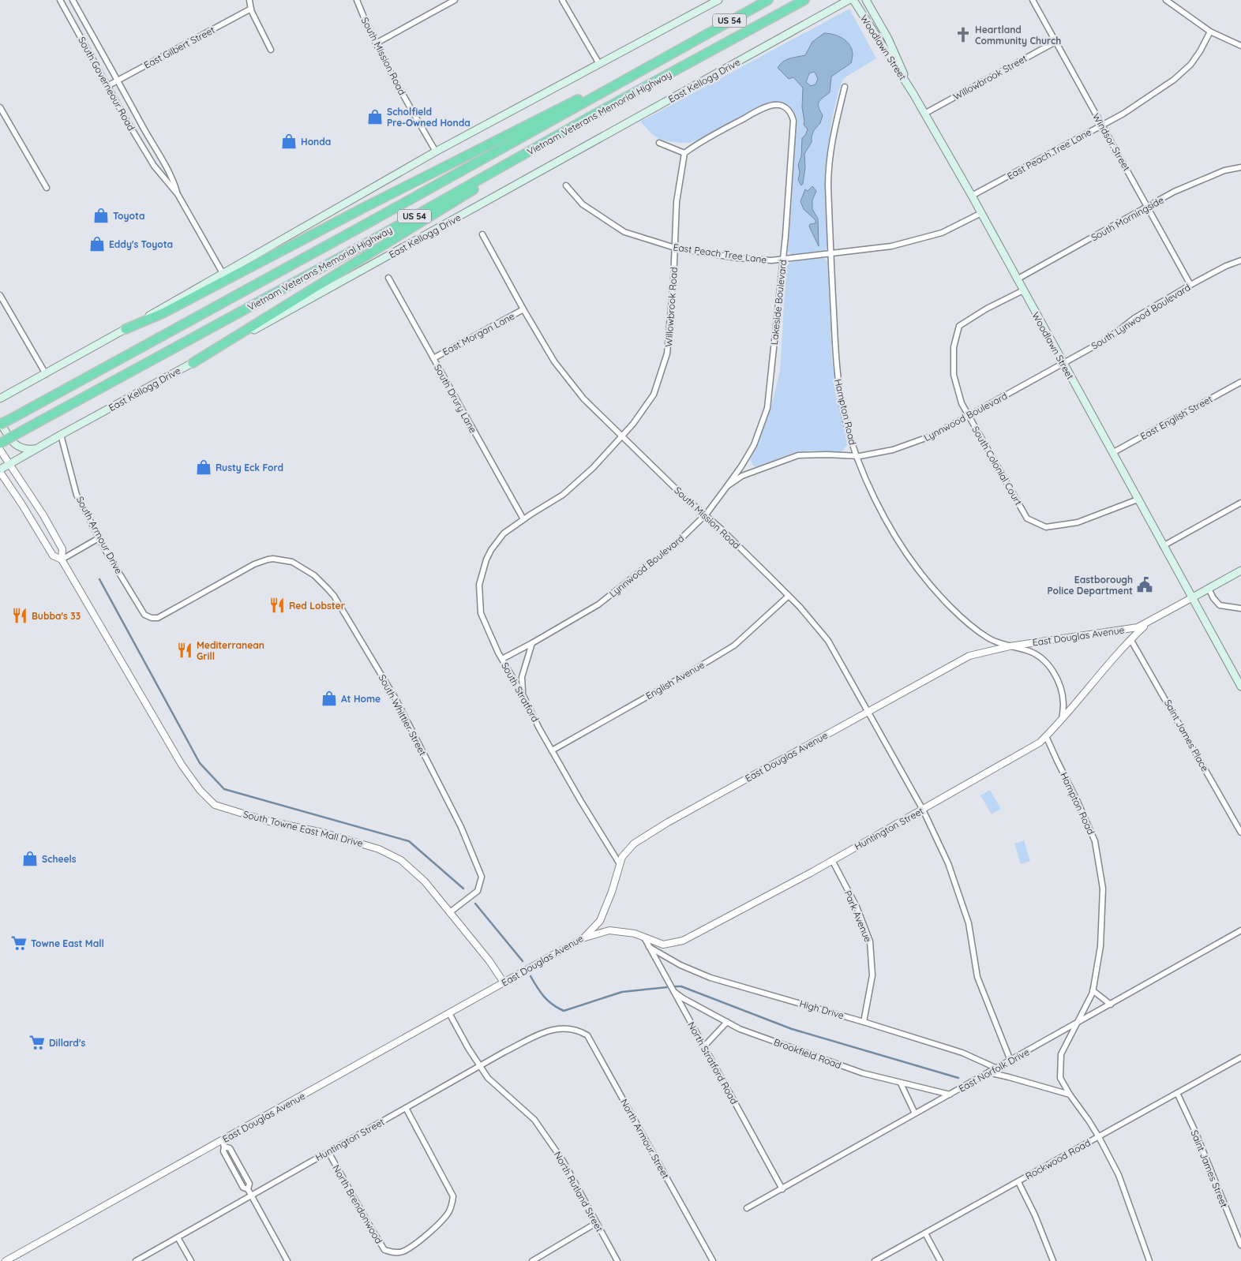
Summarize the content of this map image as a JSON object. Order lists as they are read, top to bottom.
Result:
{
  "streets": {
    "highway": ["US 54", "Vietnam Veterans Memorial Highway"],
    "main road": ["Woodlawn Street", "East Kellogg Drive", "East Douglas Avenue"],
    "street": [
      "East Gilbert Street",
      "South Mission Road",
      "Willowbrook Street",
      "South Governeour Road",
      "Windsor Street",
      "East Peach Tree Lane",
      "South Morningside",
      "Lakeside Boulevard",
      "Willowbrook Road",
      "South Lynwood Boulevard",
      "East Morgan Lane",
      "South Drury Lane",
      "Hampton Road",
      "Lynnwood Boulevard",
      "East English Street",
      "South Colonial Court",
      "South Armour Drive",
      "English Avenue",
      "South Stratford",
      "South Whittier Street",
      "Saint James Place",
      "South Towne East Mall Drive",
      "Huntington Street",
      "Park Avenue",
      "High Drive",
      "Brookfield Road",
      "North Stratford Road",
      "East Norfolk Drive",
      "North Armour Street",
      "Rockwood Road",
      "Saint James Street",
      "North Rutland Street",
      "North Brendonwood"
    ]
  },
  "crossings": [
    ["East Gilbert Street", "South Governeour Road"],
    ["Woodlawn Street", "Willowbrook Street"],
    ["Woodlawn Street", "East Peach Tree Lane"],
    ["Woodlawn Street", "South Morningside"],
    ["Woodlawn Street", "South Lynwood Boulevard"],
    ["Woodlawn Street", "Lynnwood Boulevard"],
    ["Woodlawn Street", "East English Street"],
    ["Woodlawn Street", "South Colonial Court"],
    ["Woodlawn Street", "East Douglas Avenue"],
    ["South Mission Road", "Willowbrook Road"],
    ["South Mission Road", "East Morgan Lane"],
    ["South Mission Road", "Lynnwood Boulevard"],
    ["South Mission Road", "East Douglas Avenue"],
    ["South Mission Road", "English Avenue"],
    ["South Mission Road", "Huntington Street"],
    ["South Mission Road", "East Norfolk Drive"],
    ["Willowbrook Street", "Windsor Street"],
    ["East Kellogg Drive", "South Armour Drive"],
    ["East Kellogg Drive", "South Towne East Mall Drive"],
    ["Windsor Street", "East Peach Tree Lane"],
    ["Windsor Street", "South Morningside"],
    ["Windsor Street", "South Lynwood Boulevard"],
    ["East Peach Tree Lane", "Lakeside Boulevard"],
    ["East Peach Tree Lane", "Willowbrook Road"],
    ["East Peach Tree Lane", "Hampton Road"],
    ["Lakeside Boulevard", "Willowbrook Road"],
    ["Lakeside Boulevard", "Lynnwood Boulevard"],
    ["Willowbrook Road", "South Drury Lane"],
    ["Willowbrook Road", "South Stratford"],
    ["South Lynwood Boulevard", "Lynnwood Boulevard"],
    ["East Morgan Lane", "South Drury Lane"],
    ["South Drury Lane", "South Stratford"],
    ["Hampton Road", "Lynnwood Boulevard"],
    ["Hampton Road", "East Douglas Avenue"],
    ["Hampton Road", "Huntington Street"],
    ["Hampton Road", "East Norfolk Drive"],
    ["Hampton Road", "Rockwood Road"],
    ["Lynnwood Boulevard", "South Colonial Court"],
    ["Lynnwood Boulevard", "South Stratford"],
    ["South Armour Drive", "South Whittier Street"],
    ["East Douglas Avenue", "South Stratford"],
    ["East Douglas Avenue", "South Towne East Mall Drive"],
    ["East Douglas Avenue", "Huntington Street"],
    ["East Douglas Avenue", "North Rutland Street"],
    ["English Avenue", "South Stratford"],
    ["South Whittier Street", "South Towne East Mall Drive"],
    ["Saint James Place", "Huntington Street"],
    ["Huntington Street", "Park Avenue"],
    ["Huntington Street", "North Stratford Road"],
    ["Huntington Street", "North Armour Street"],
    ["Huntington Street", "North Rutland Street"],
    ["Huntington Street", "North Brendonwood"],
    ["Park Avenue", "High Drive"],
    ["High Drive", "North Stratford Road"],
    ["High Drive", "East Norfolk Drive"],
    ["Brookfield Road", "North Stratford Road"],
    ["Brookfield Road", "East Norfolk Drive"],
    ["North Stratford Road", "East Norfolk Drive"],
    ["Rockwood Road", "Saint James Street"]
  ],
  "places": {
    "church": ["Heartland Community Church"],
    "shop": [
      "Scholfield Pre-Owned Honda",
      "Honda",
      "Toyota",
      "Eddy's Toyota",
      "Rusty Eck Ford",
      "At Home",
      "Scheels"
    ],
    "public building": ["Eastborough Police Department"],
    "restaurant": ["Red Lobster", "Bubba's 33", "Mediterranean Grill"],
    "supermarket": ["Towne East Mall", "Dillard's"]
  }
}
